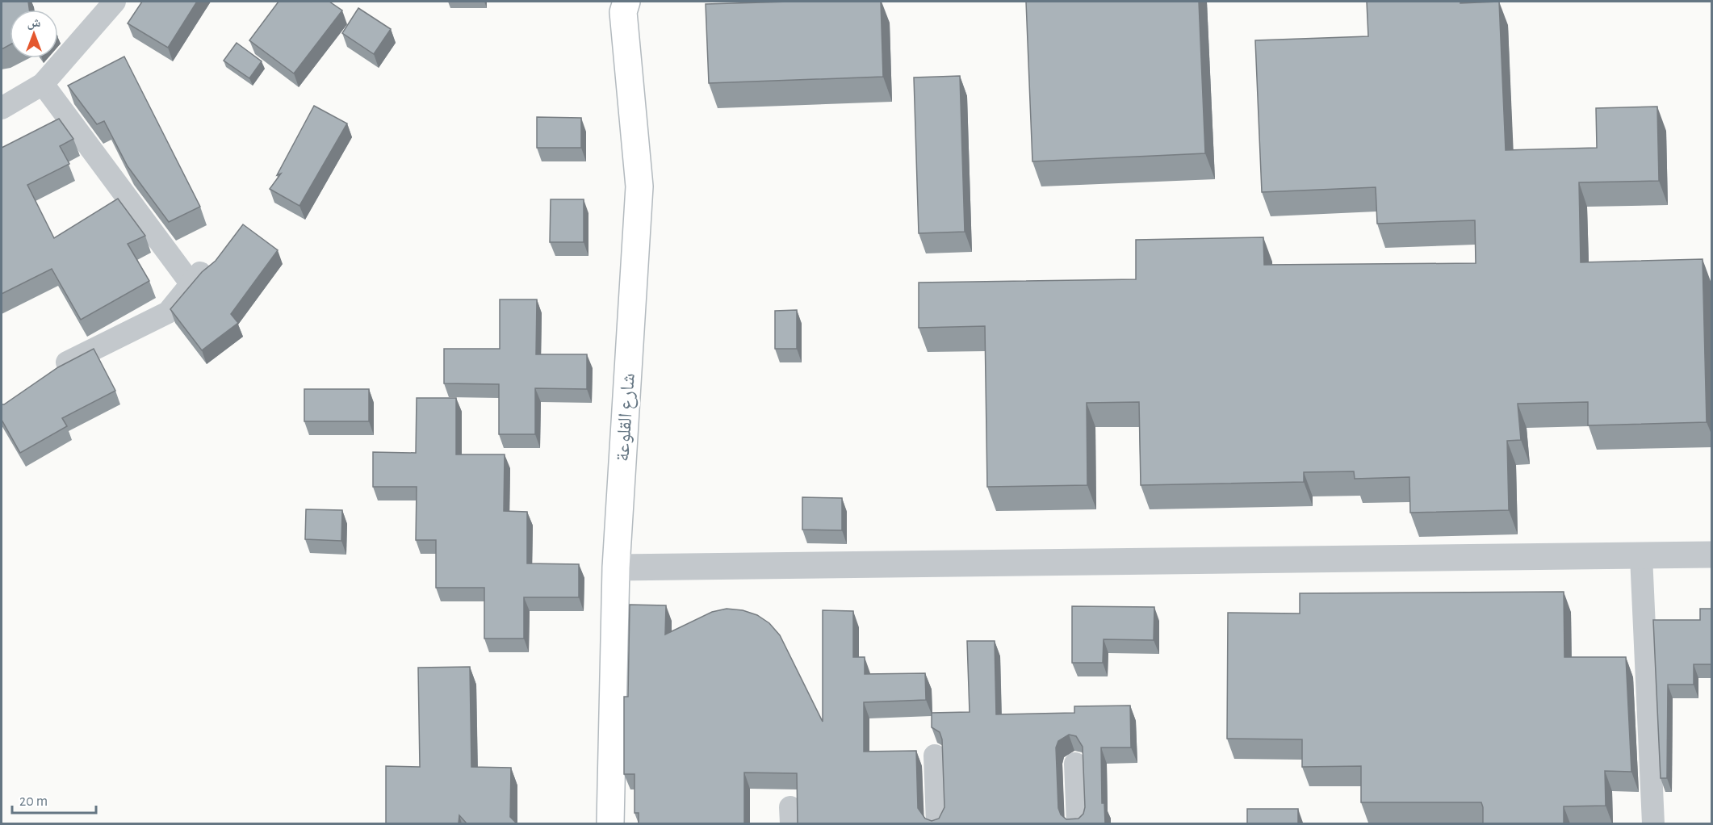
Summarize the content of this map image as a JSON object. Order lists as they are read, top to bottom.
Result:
{
  "streets": {
    "main road": ["شارع القلوعة"]
  },
  "scale_bar": "20 m",
  "north": "top"
}
